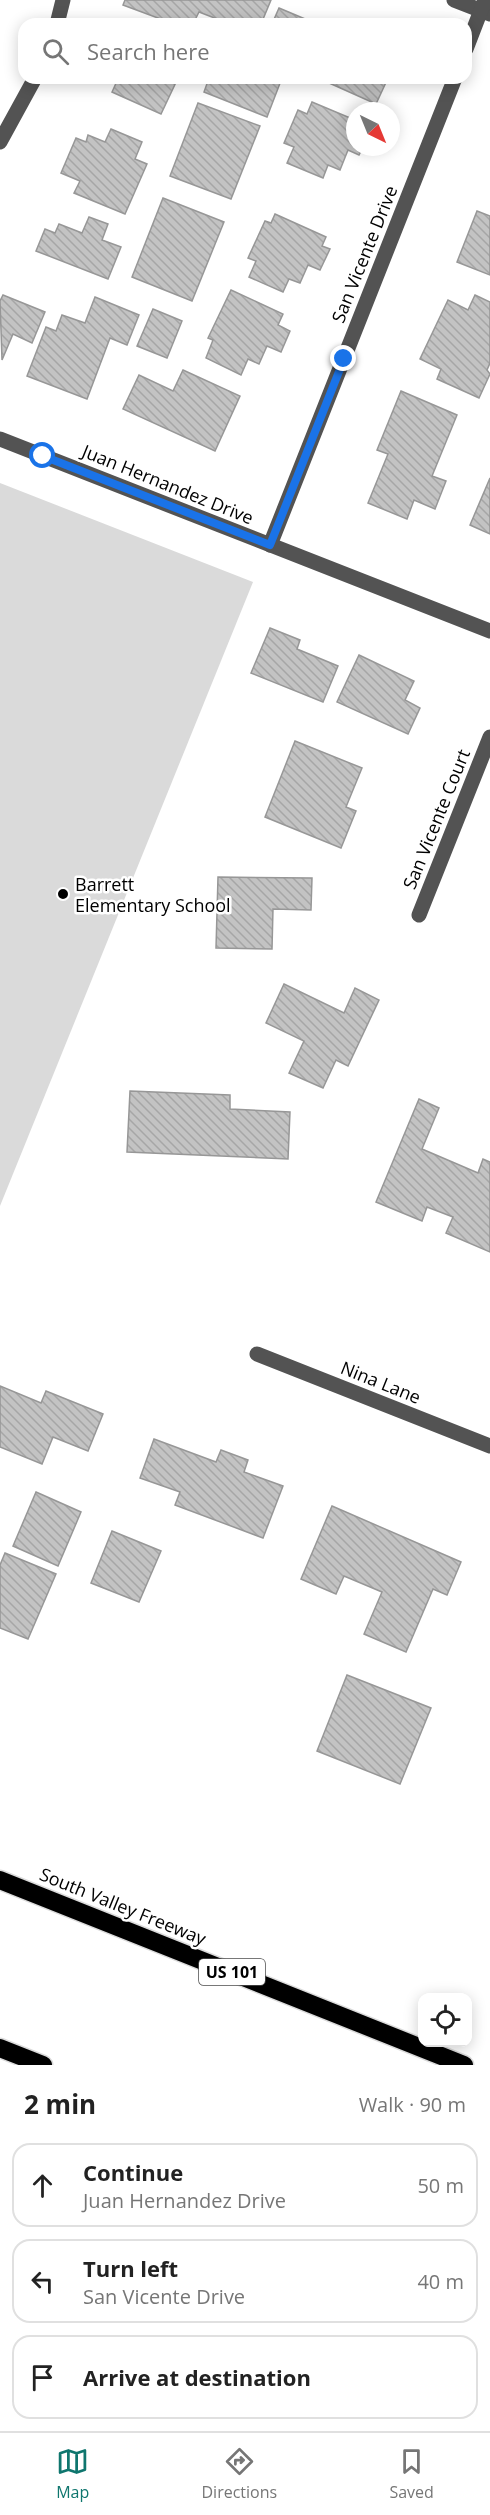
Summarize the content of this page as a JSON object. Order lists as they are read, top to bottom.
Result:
{
  "streets": {
    "highway": ["South Valley Freeway", "US 101"],
    "street": [
      "San Vicente Drive",
      "Juan Hernandez Drive",
      "San Vicente Court",
      "Nina Lane"
    ]
  },
  "crossings": [
    ["San Vicente Drive", "Juan Hernandez Drive"]
  ],
  "places": ["Barrett Elementary School"],
  "north": "bottom right",
  "page": {
    "search": "Search here",
    "heading": ["2 min", "Walk · 90 m"],
    "list": [
      ["Continue", "Juan Hernandez Drive", "50 m"],
      ["Turn left", "San Vicente Drive", "40 m"],
      "Arrive at destination"
    ],
    "nav": ["Map", "Directions", "Saved"]
  }
}
